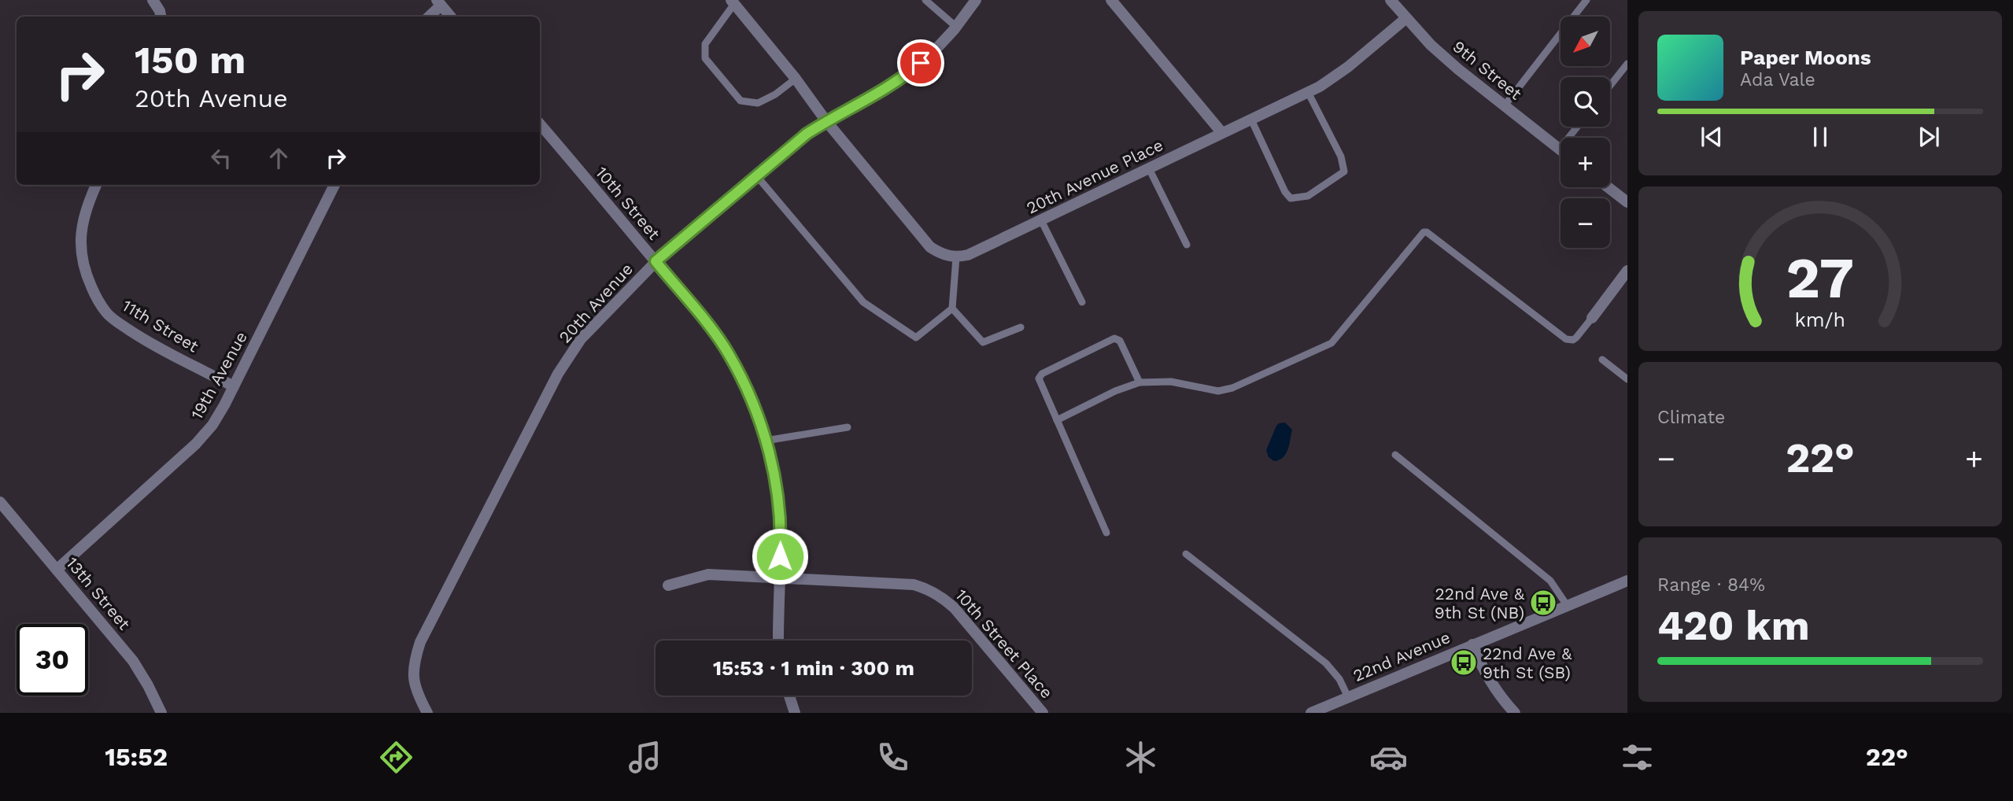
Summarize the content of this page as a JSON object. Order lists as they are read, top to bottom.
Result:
{
  "streets": {
    "street": [
      "9th Street",
      "20th Avenue Place",
      "10th Street",
      "20th Avenue",
      "11th Street",
      "19th Avenue",
      "13th Street",
      "10th Street Place",
      "22nd Avenue"
    ]
  },
  "crossings": [
    ["9th Street", "20th Avenue Place"],
    ["10th Street", "20th Avenue"],
    ["10th Street", "10th Street Place"],
    ["11th Street", "19th Avenue"],
    ["19th Avenue", "13th Street"]
  ],
  "places": {
    "bus stop": ["22nd Ave & 9th St (NB)", "22nd Ave & 9th St (SB)"]
  },
  "north": "bottom left",
  "page": {
    "map_buttons": ["+", "−"],
    "turn": ["150 m", "20th Avenue"],
    "song": ["Paper Moons", "Ada Vale"],
    "tile": [
      "Climate",
      ["Range · 84%", "420 km"]
    ],
    "heat": ["−", "22°", "+"],
    "limit": "30",
    "trip": "15:53 · 1 min · 300 m",
    "tabs": ["15:52", "22°"],
    "gauge": ["27", "km/h"]
  }
}
